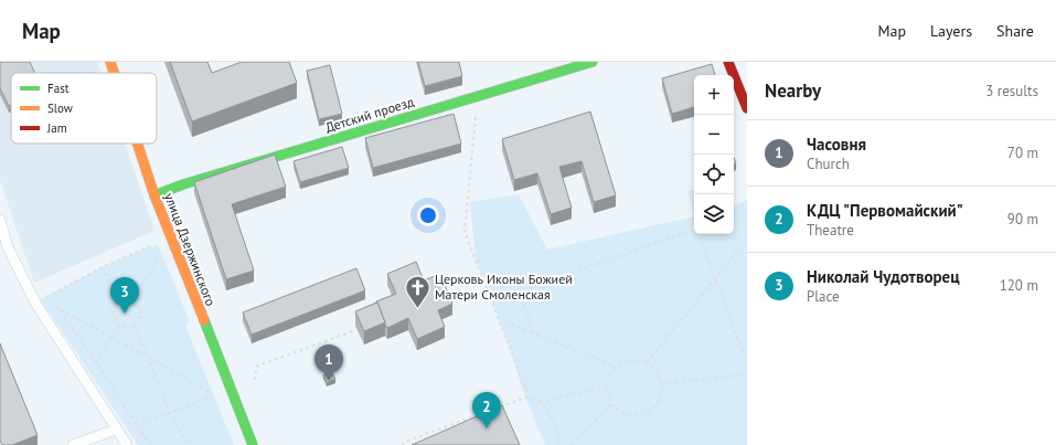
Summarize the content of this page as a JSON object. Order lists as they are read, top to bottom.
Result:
{
  "streets": {
    "street": ["Детский проезд", "улица Дзержинского"]
  },
  "crossings": [
    ["Детский проезд", "улица Дзержинского"]
  ],
  "places": {
    "church": ["Церковь Иконы Божией Матери Смоленская"]
  },
  "legend": ["Fast", "Slow", "Jam"],
  "page": {
    "header": "Map",
    "nav": ["Map", "Layers", "Share"],
    "heading": ["Nearby", "3 results"],
    "map_buttons": ["+", "−"],
    "list": [
      {
        "mark": "1",
        "name": "Часовня",
        "note": "Church",
        "value": "70 m"
      },
      {
        "mark": "2",
        "name": "КДЦ \"Первомайский\"",
        "note": "Theatre",
        "value": "90 m"
      },
      {
        "mark": "3",
        "name": "Николай Чудотворец",
        "note": "Place",
        "value": "120 m"
      }
    ],
    "pins": ["3", "1", "2"]
  }
}
